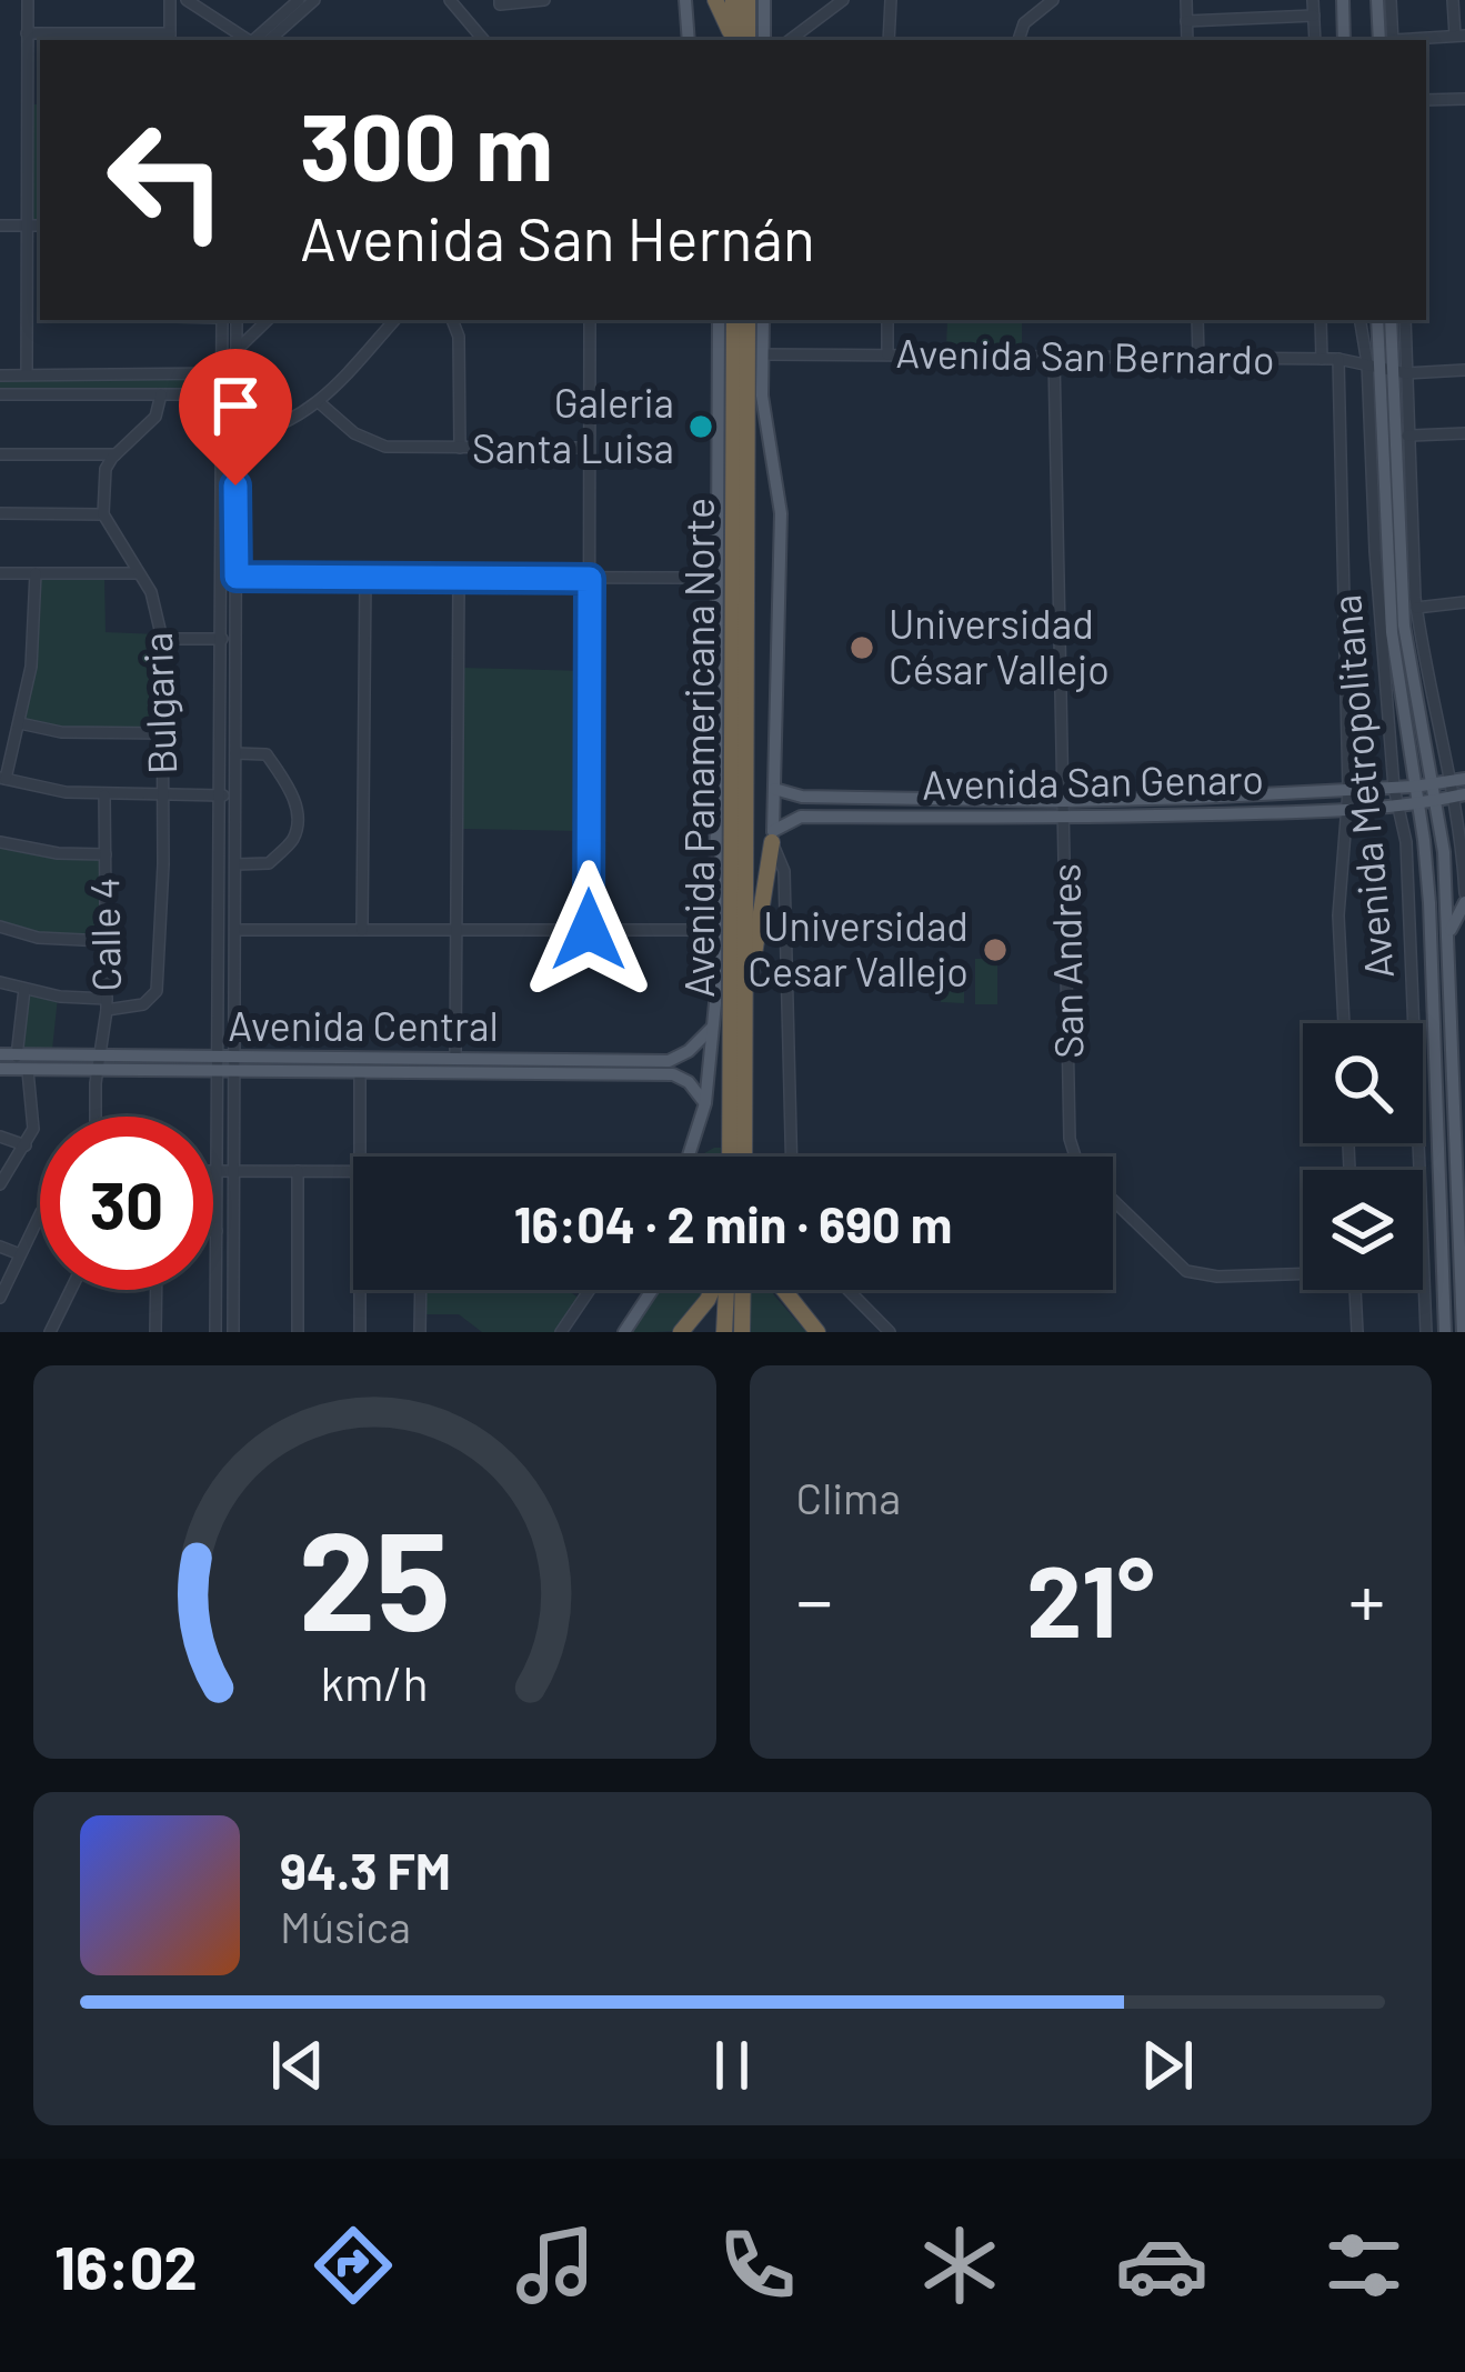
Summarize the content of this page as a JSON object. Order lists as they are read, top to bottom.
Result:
{
  "streets": {
    "highway": ["Avenida Panamericana Norte"],
    "main road": ["Avenida San Genaro", "Avenida Metropolitana", "Avenida Central"],
    "street": [
      "Avenida San Bernardo",
      "Bulgaria",
      "Calle 4",
      "San Andres"
    ]
  },
  "crossings": [
    ["Avenida San Bernardo", "Avenida Metropolitana"],
    ["Avenida San Bernardo", "San Andres"],
    ["Bulgaria", "Calle 4"],
    ["Avenida San Genaro", "Avenida Metropolitana"],
    ["Avenida San Genaro", "San Andres"],
    ["Calle 4", "Avenida Central"]
  ],
  "places": ["Galeria Santa Luisa", "Universidad César Vallejo", "Universidad Cesar Vallejo"],
  "page": {
    "turn": ["300 m", "Avenida San Hernán"],
    "limit": "30",
    "trip": "16:04 · 2 min · 690 m",
    "tile": "Clima",
    "heat": ["−", "21°", "+"],
    "song": ["94.3 FM", "Música"],
    "tabs": "16:02",
    "gauge": ["25", "km/h"]
  }
}
